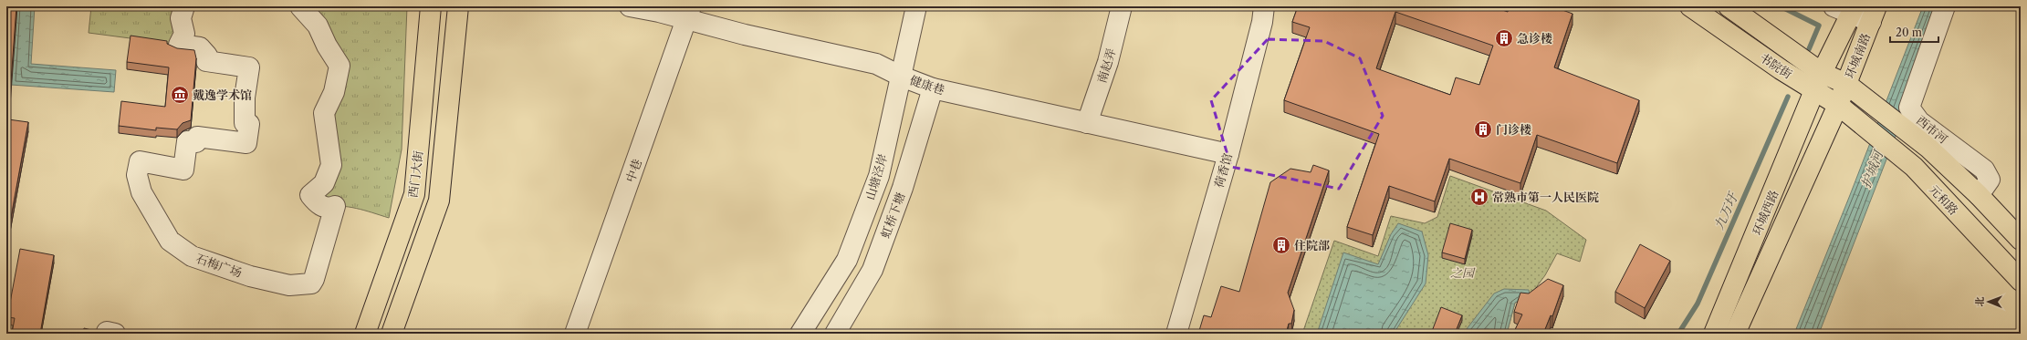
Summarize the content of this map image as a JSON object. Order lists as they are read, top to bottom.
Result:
{
  "streets": {
    "main road": [
      "环城南路",
      "书院街",
      "西门大街",
      "元和路",
      "环城西路"
    ],
    "street": [
      "南赵弄",
      "健康巷",
      "西市河",
      "中巷",
      "荷香馆",
      "山塘泾岸",
      "虹桥下塘",
      "石梅广场"
    ]
  },
  "crossings": [
    ["环城南路", "书院街"],
    ["环城南路", "环城西路"],
    ["南赵弄", "健康巷"],
    ["书院街", "西市河"],
    ["书院街", "元和路"],
    ["书院街", "环城西路"],
    ["健康巷", "中巷"],
    ["健康巷", "荷香馆"],
    ["健康巷", "山塘泾岸"],
    ["健康巷", "虹桥下塘"]
  ],
  "water": ["护城河", "九万圩"],
  "parks": ["之园"],
  "places": {
    "building": ["急诊楼", "门诊楼", "住院部"],
    "museum": ["戴逸学术馆"],
    "hospital": ["常熟市第一人民医院"]
  },
  "scale_bar": "20 m",
  "north": "left"
}
